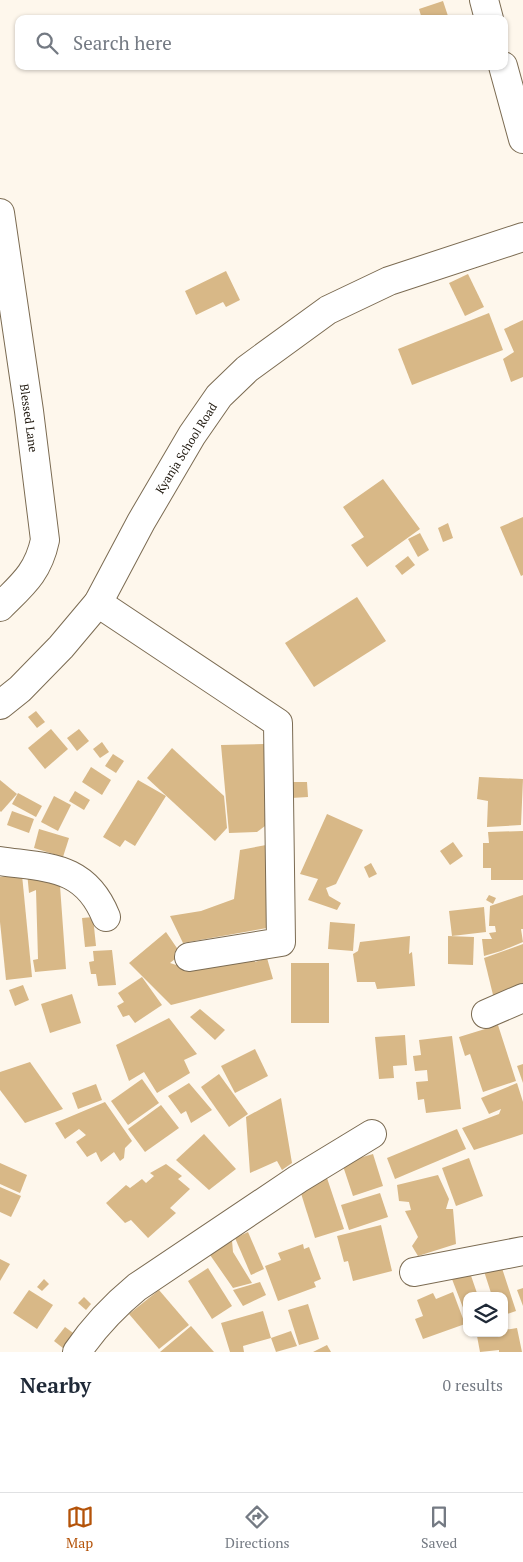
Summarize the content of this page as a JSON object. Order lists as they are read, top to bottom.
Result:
{
  "streets": {
    "street": ["Blessed Lane", "Kyanja School Road"]
  },
  "page": {
    "search": "Search here",
    "heading": ["Nearby", "0 results"],
    "nav": ["Map", "Directions", "Saved"]
  }
}
